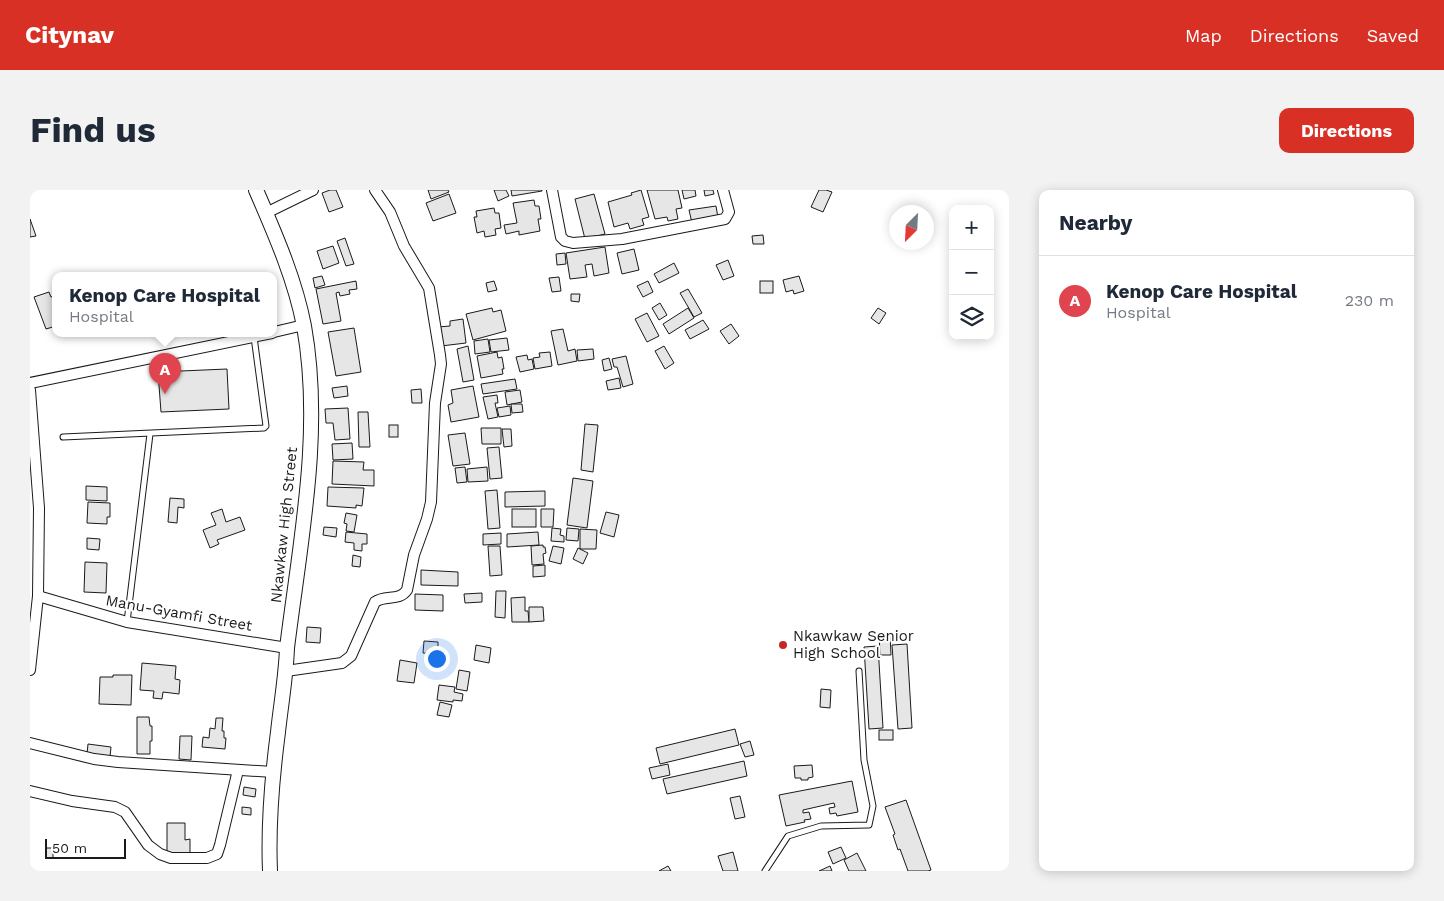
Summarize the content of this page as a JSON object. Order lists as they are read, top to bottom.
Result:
{
  "streets": {
    "main road": ["Nkawkaw High Street"],
    "street": ["Manu-Gyamfi Street"]
  },
  "crossings": [
    ["Nkawkaw High Street", "Manu-Gyamfi Street"]
  ],
  "places": ["Nkawkaw Senior High School"],
  "scale_bar": "50 m",
  "north": "bottom left",
  "page": {
    "header": "Citynav",
    "nav": ["Map", "Directions", "Saved"],
    "buttons": "Directions",
    "title": "Find us",
    "heading": "Nearby",
    "map_buttons": ["+", "−"],
    "list": [
      {
        "mark": "A",
        "name": "Kenop Care Hospital",
        "note": "Hospital",
        "value": "230 m"
      }
    ],
    "popup": ["Kenop Care Hospital", "Hospital"],
    "pins": "A",
    "scale": "50 m"
  }
}
